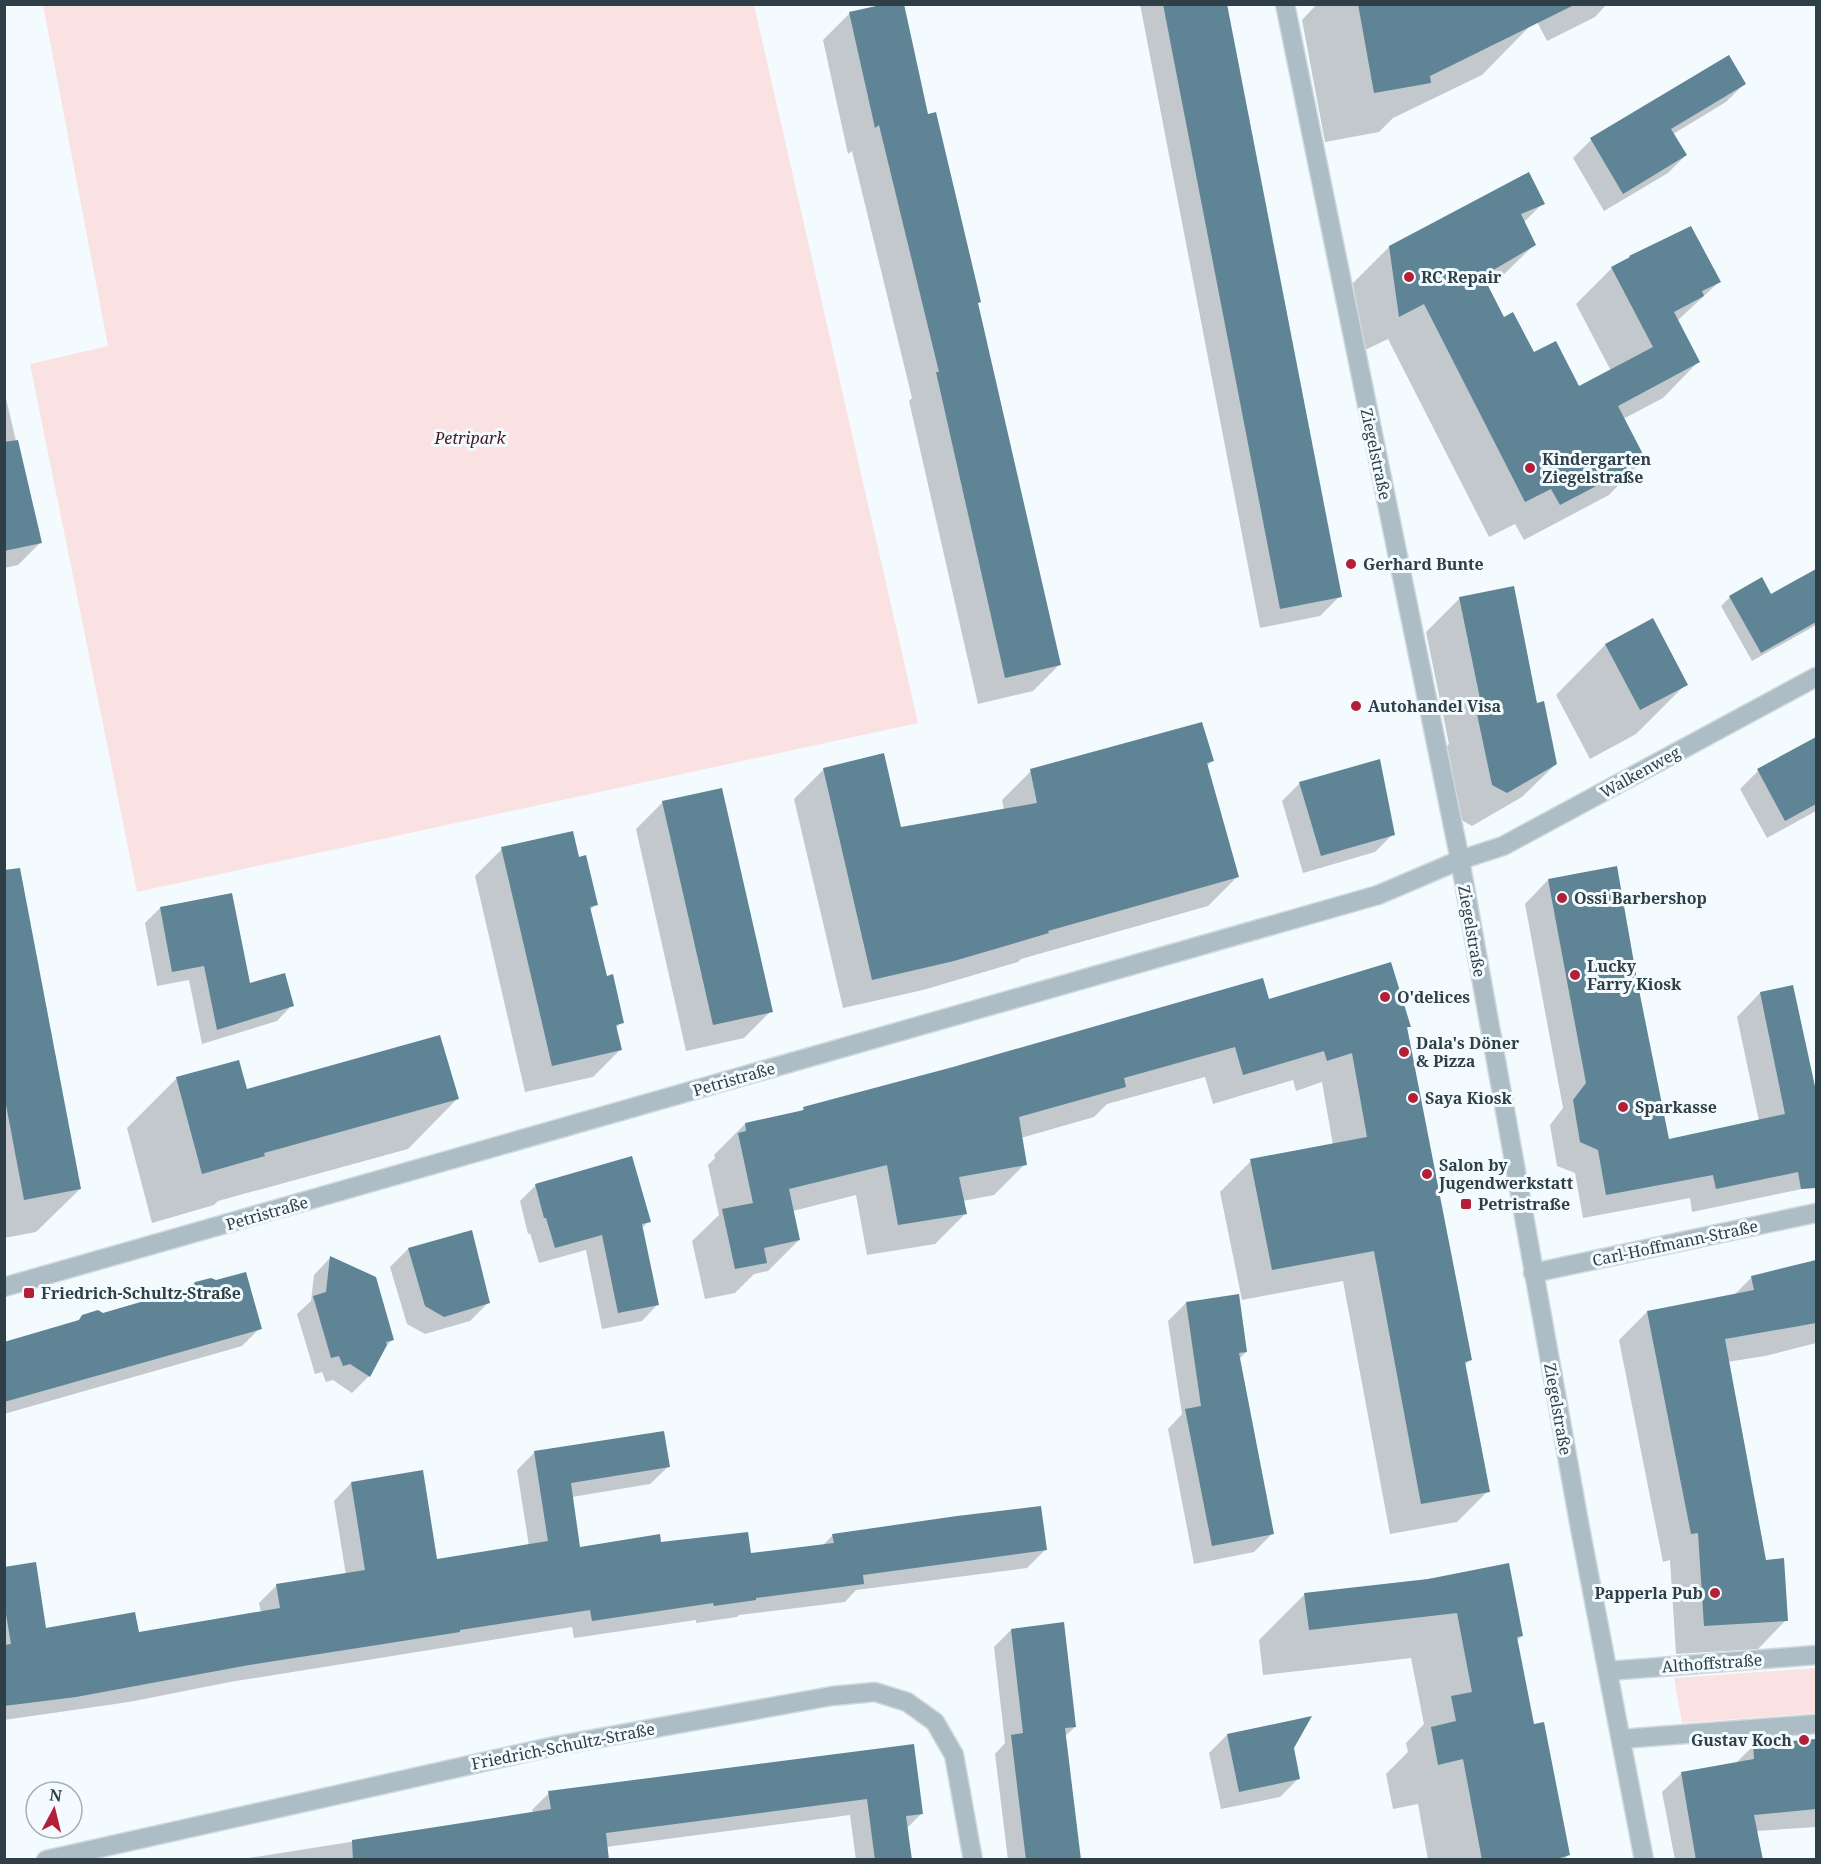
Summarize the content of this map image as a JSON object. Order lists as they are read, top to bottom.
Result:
{
  "streets": {
    "street": [
      "Ziegelstraße",
      "Walkenweg",
      "Petristraße",
      "Carl-Hoffmann-Straße",
      "Althoffstraße",
      "Friedrich-Schultz-Straße"
    ]
  },
  "crossings": [
    ["Ziegelstraße", "Walkenweg"],
    ["Ziegelstraße", "Petristraße"],
    ["Ziegelstraße", "Carl-Hoffmann-Straße"],
    ["Ziegelstraße", "Althoffstraße"],
    ["Walkenweg", "Petristraße"]
  ],
  "parks": ["Petripark"],
  "places": {
    "other": [
      "RC Repair",
      "Kindergarten Ziegelstraße",
      "Gerhard Bunte",
      "Autohandel Visa",
      "Ossi Barbershop",
      "Lucky Farry Kiosk",
      "O'delices",
      "Dala's Döner & Pizza",
      "Saya Kiosk",
      "Sparkasse",
      "Salon by Jugendwerkstatt",
      "Papperla Pub",
      "Gustav Koch"
    ],
    "transit": ["Petristraße", "Friedrich-Schultz-Straße"]
  },
  "north": "top"
}
